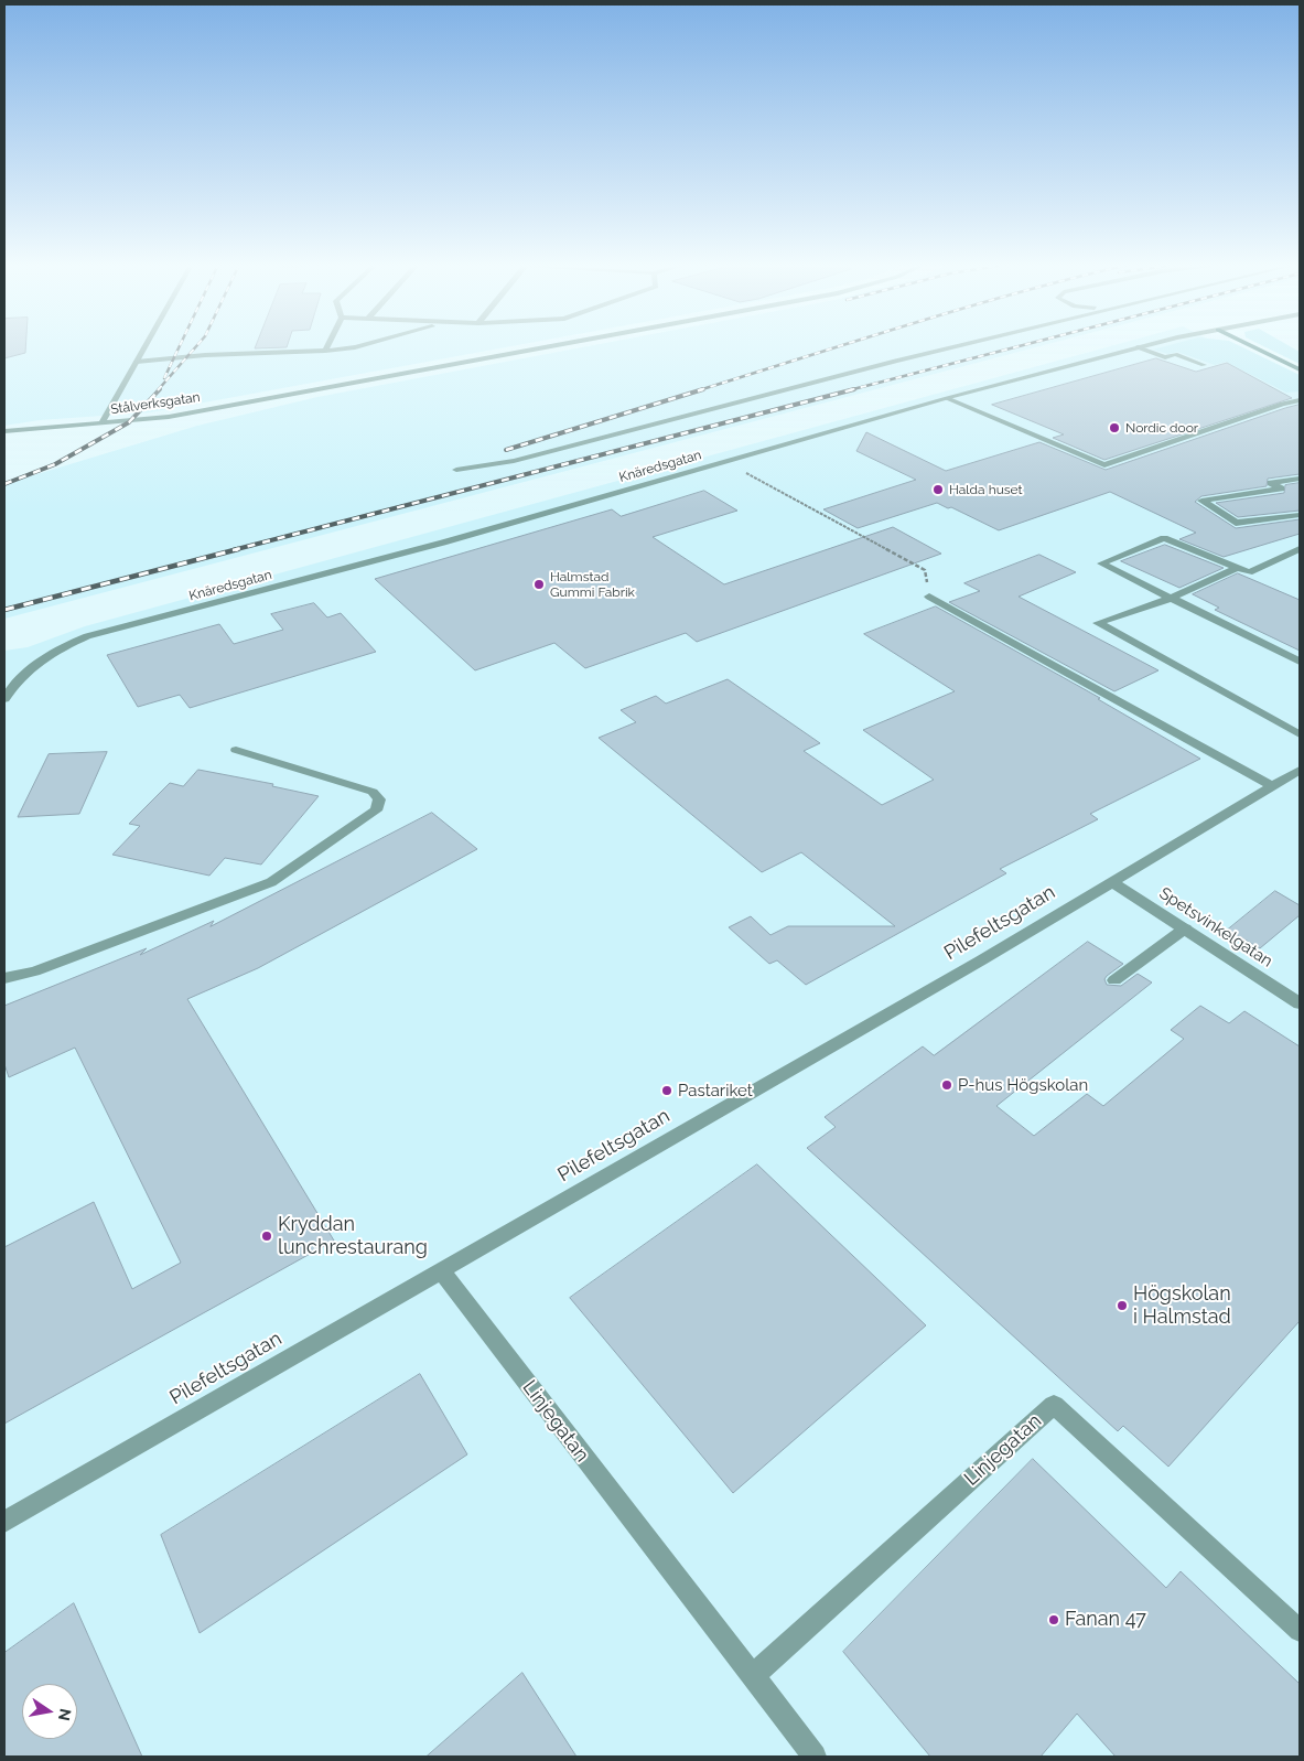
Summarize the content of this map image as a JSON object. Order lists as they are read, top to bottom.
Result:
{
  "streets": {
    "street": [
      "Stålverksgatan",
      "Knäredsgatan",
      "Pilefeltsgatan",
      "Spetsvinkelgatan",
      "Linjegatan"
    ]
  },
  "crossings": [
    ["Pilefeltsgatan", "Spetsvinkelgatan"],
    ["Pilefeltsgatan", "Linjegatan"]
  ],
  "places": [
    "Nordic door",
    "Halda huset",
    "Halmstad Gummi Fabrik",
    "P-hus Högskolan",
    "Pastariket",
    "Kryddan lunchrestaurang",
    "Högskolan i Halmstad",
    "Fanan 47"
  ],
  "north": "right"
}
